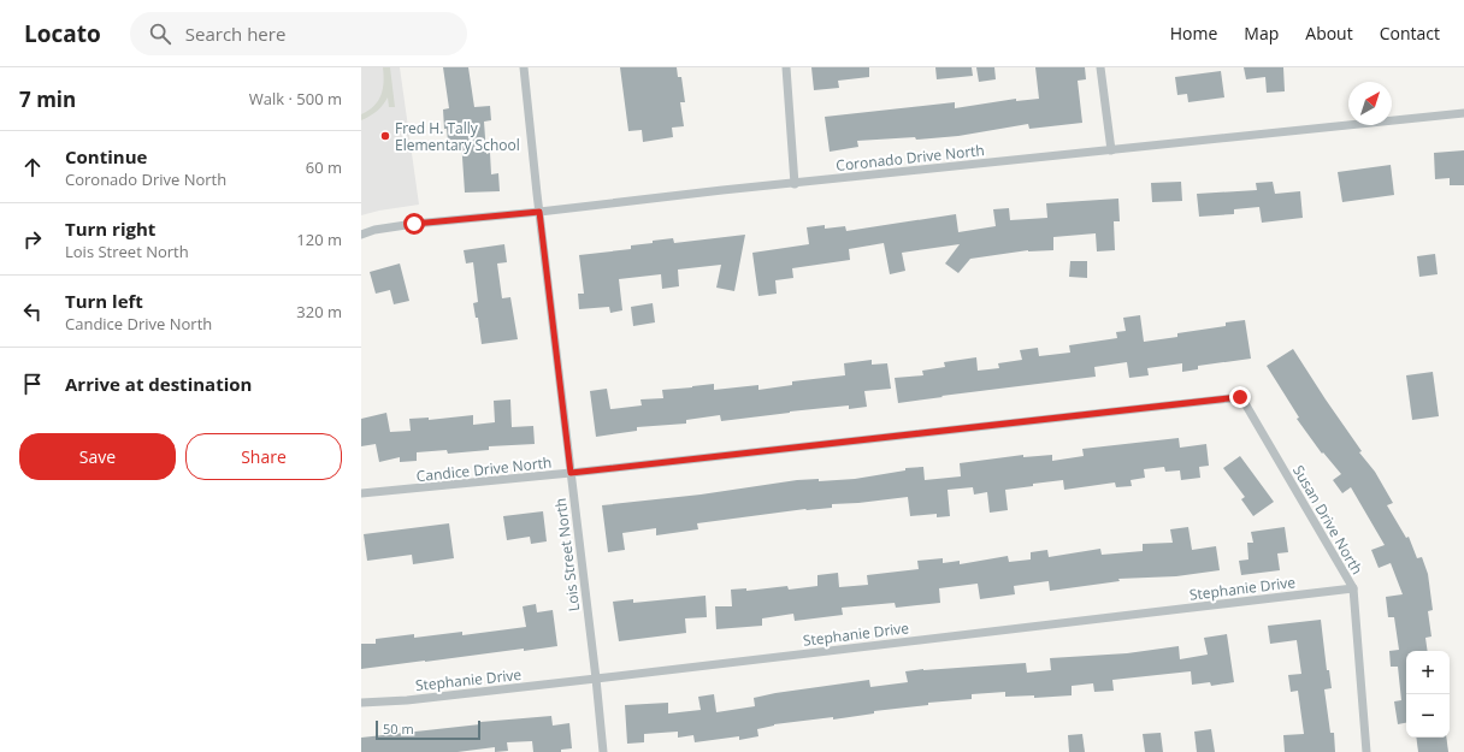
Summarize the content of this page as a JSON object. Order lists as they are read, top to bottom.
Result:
{
  "streets": {
    "street": [
      "Coronado Drive North",
      "Candice Drive North",
      "Susan Drive North",
      "Lois Street North",
      "Stephanie Drive"
    ]
  },
  "crossings": [
    ["Coronado Drive North", "Lois Street North"],
    ["Candice Drive North", "Susan Drive North"],
    ["Candice Drive North", "Lois Street North"],
    ["Susan Drive North", "Stephanie Drive"],
    ["Lois Street North", "Stephanie Drive"]
  ],
  "places": ["Fred H. Tally Elementary School"],
  "scale_bar": "50 m",
  "north": "top right",
  "page": {
    "header": "Locato",
    "search": "Search here",
    "nav": [
      "Home",
      "Map",
      "About",
      "Contact"
    ],
    "heading": ["7 min", "Walk · 500 m"],
    "list": [
      ["Continue", "Coronado Drive North", "60 m"],
      ["Turn right", "Lois Street North", "120 m"],
      ["Turn left", "Candice Drive North", "320 m"],
      "Arrive at destination"
    ],
    "buttons": ["Save", "Share"],
    "map_buttons": ["+", "−"],
    "scale": "50 m"
  }
}
